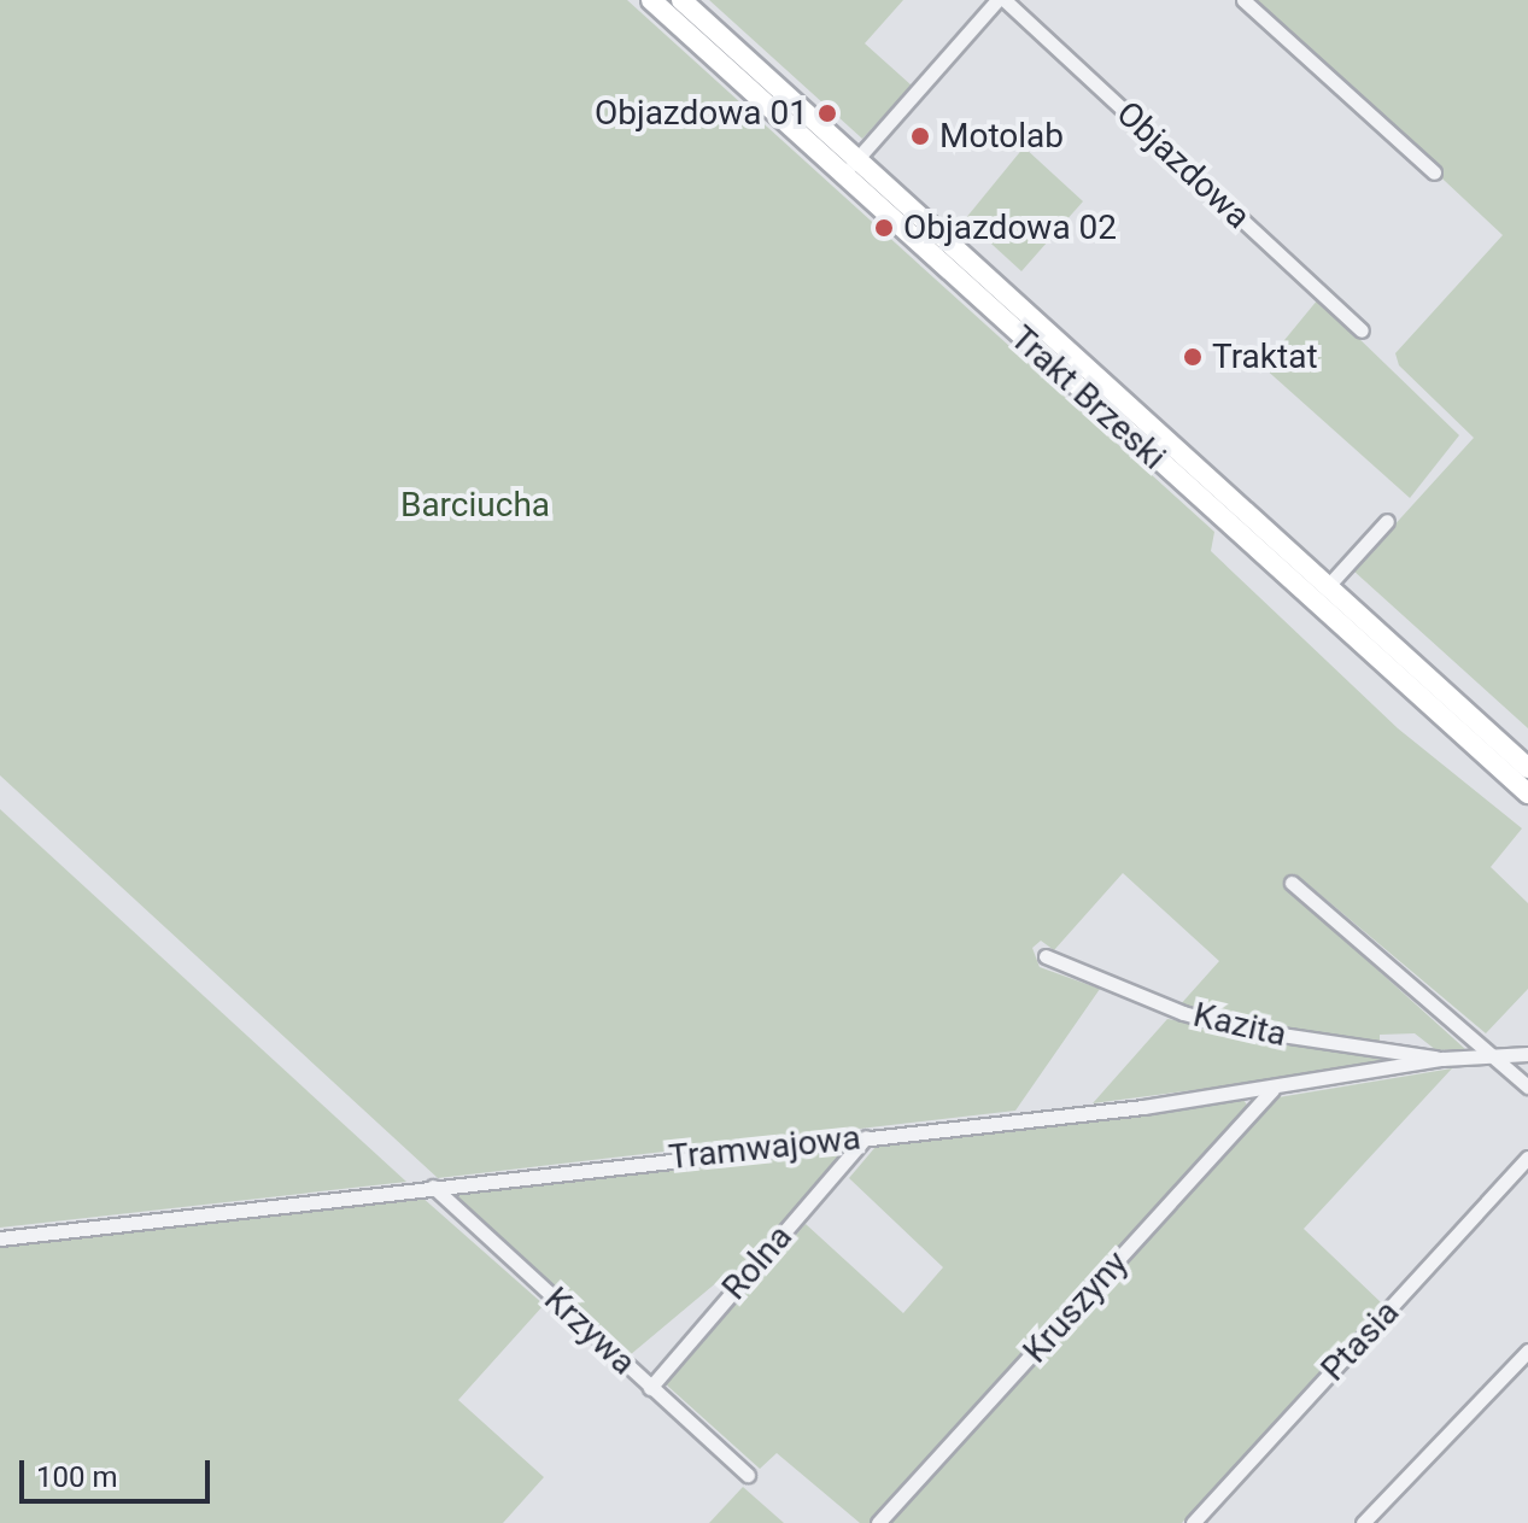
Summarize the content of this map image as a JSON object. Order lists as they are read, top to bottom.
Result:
{
  "streets": {
    "main road": ["Trakt Brzeski"],
    "street": [
      "Objazdowa",
      "Kazita",
      "Tramwajowa",
      "Rolna",
      "Kruszyny",
      "Krzywa",
      "Ptasia"
    ]
  },
  "crossings": [
    ["Kazita", "Tramwajowa"],
    ["Tramwajowa", "Rolna"],
    ["Tramwajowa", "Kruszyny"],
    ["Tramwajowa", "Krzywa"],
    ["Rolna", "Krzywa"]
  ],
  "parks": ["Barciucha"],
  "places": [
    "Objazdowa 01",
    "Motolab",
    "Objazdowa 02",
    "Traktat"
  ],
  "scale_bar": "100 m"
}
